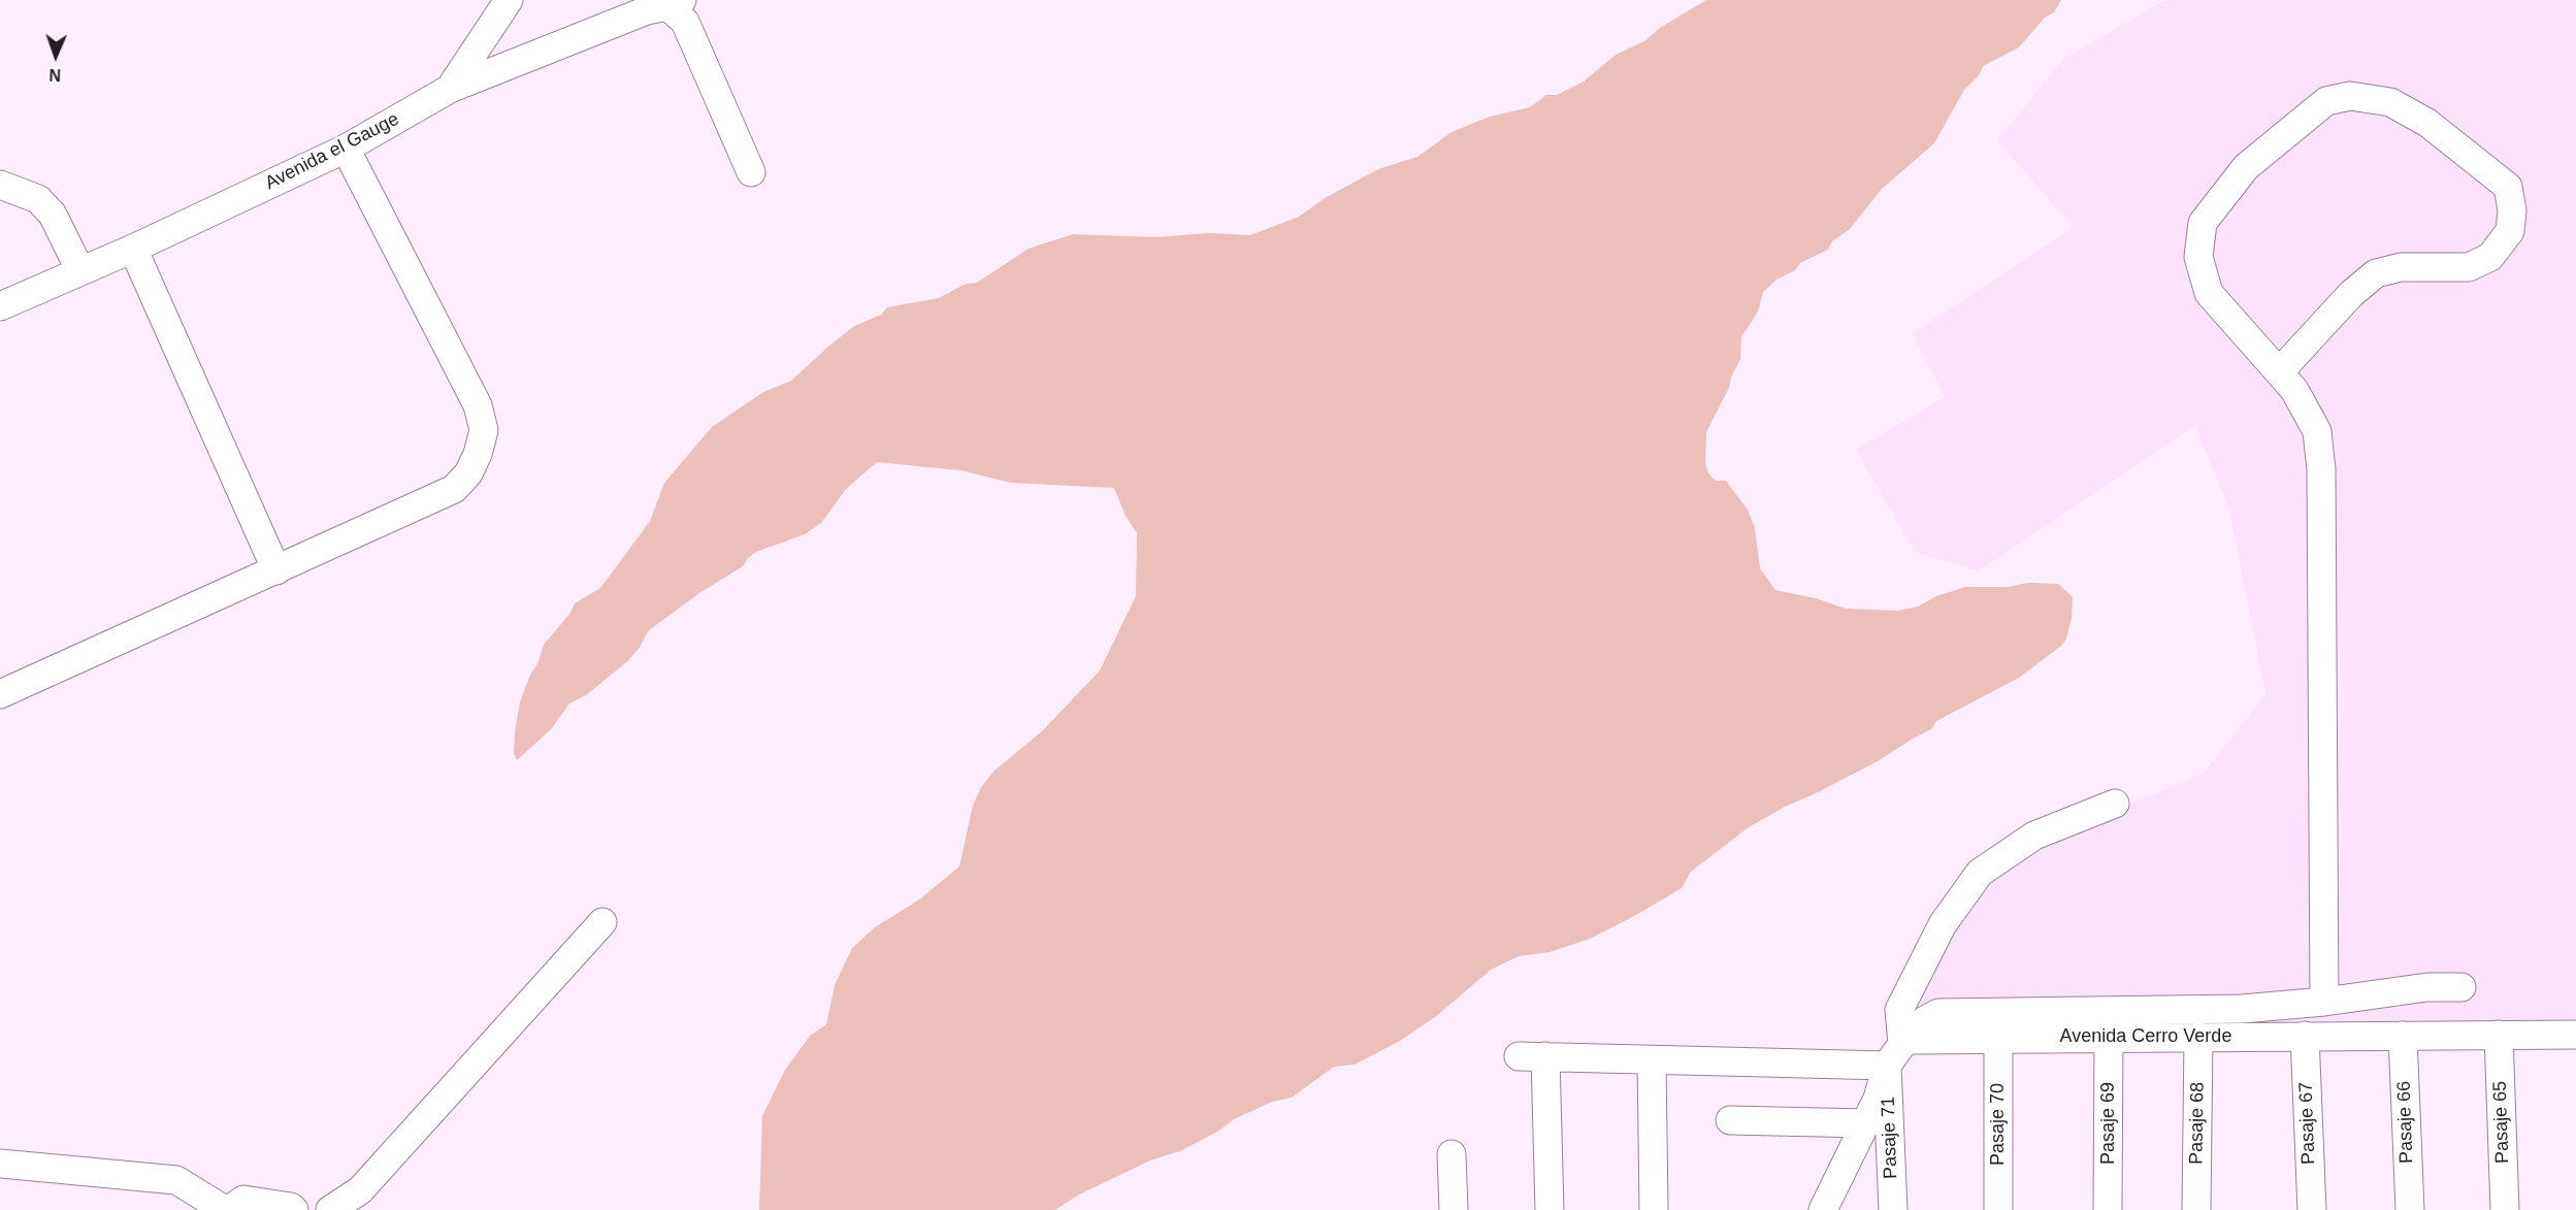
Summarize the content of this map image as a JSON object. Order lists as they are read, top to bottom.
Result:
{
  "streets": {
    "street": [
      "Avenida el Gauge",
      "Avenida Cerro Verde",
      "Pasaje 66",
      "Pasaje 65",
      "Pasaje 69",
      "Pasaje 68",
      "Pasaje 67",
      "Pasaje 70",
      "Pasaje 71"
    ]
  },
  "crossings": [
    ["Avenida Cerro Verde", "Pasaje 66"],
    ["Avenida Cerro Verde", "Pasaje 65"],
    ["Avenida Cerro Verde", "Pasaje 69"],
    ["Avenida Cerro Verde", "Pasaje 68"],
    ["Avenida Cerro Verde", "Pasaje 67"],
    ["Avenida Cerro Verde", "Pasaje 70"],
    ["Avenida Cerro Verde", "Pasaje 71"]
  ],
  "north": "bottom"
}
